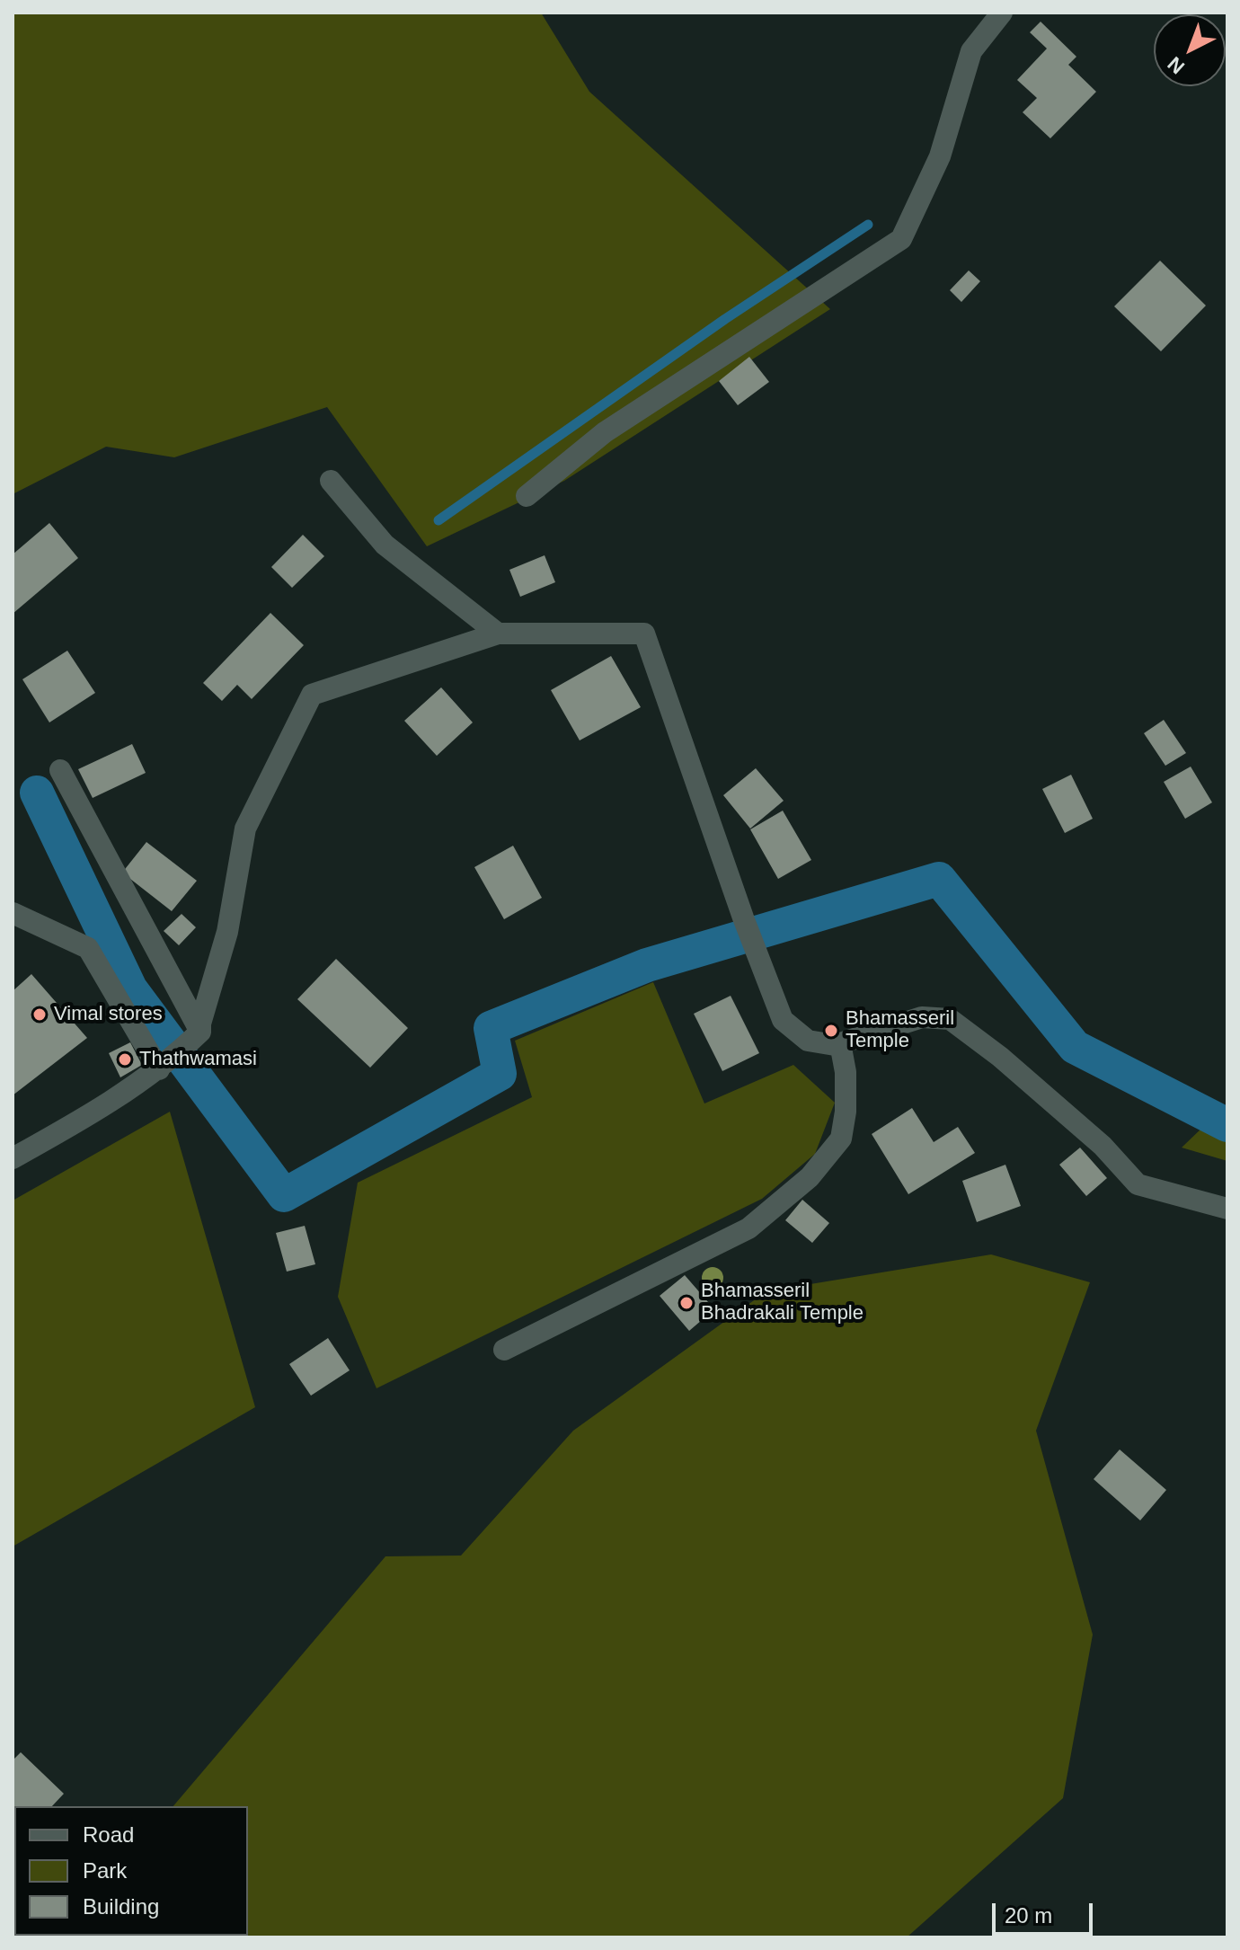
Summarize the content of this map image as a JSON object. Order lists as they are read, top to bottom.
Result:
{
  "places": [
    "Vimal stores",
    "Bhamasseril Temple",
    "Thathwamasi",
    "Bhamasseril Bhadrakali Temple"
  ],
  "legend": ["Road", "Park", "Building"],
  "scale_bar": "20 m",
  "north": "bottom left"
}
